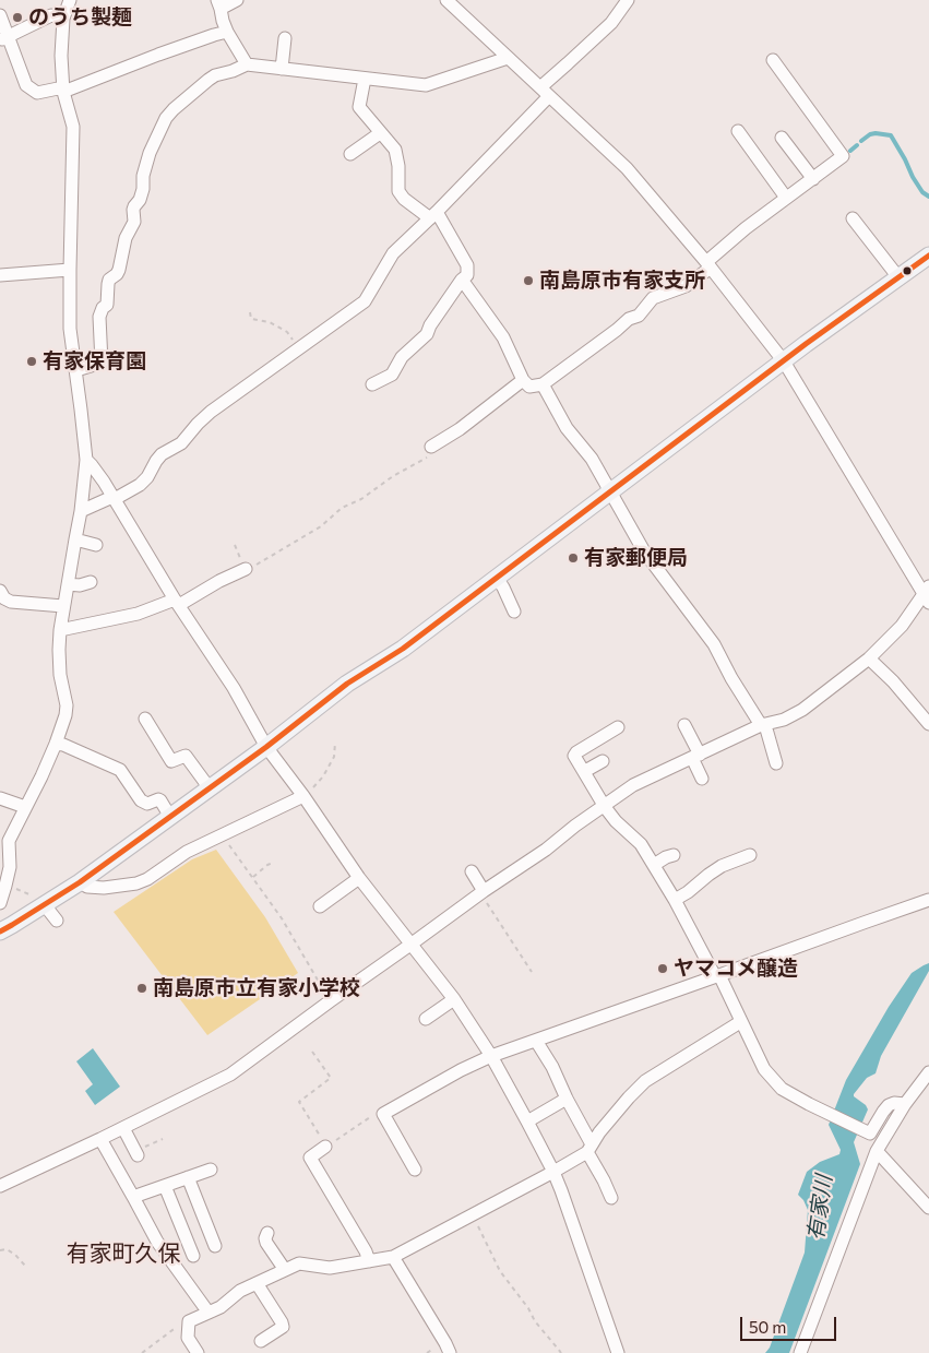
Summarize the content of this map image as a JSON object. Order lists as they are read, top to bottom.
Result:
{
  "districts": ["有家町久保"],
  "water": ["有家川"],
  "places": [
    "のうち製麺",
    "南島原市有家支所",
    "有家保育園",
    "有家郵便局",
    "ヤマコメ醸造",
    "南島原市立有家小学校"
  ],
  "scale_bar": "50 m"
}
